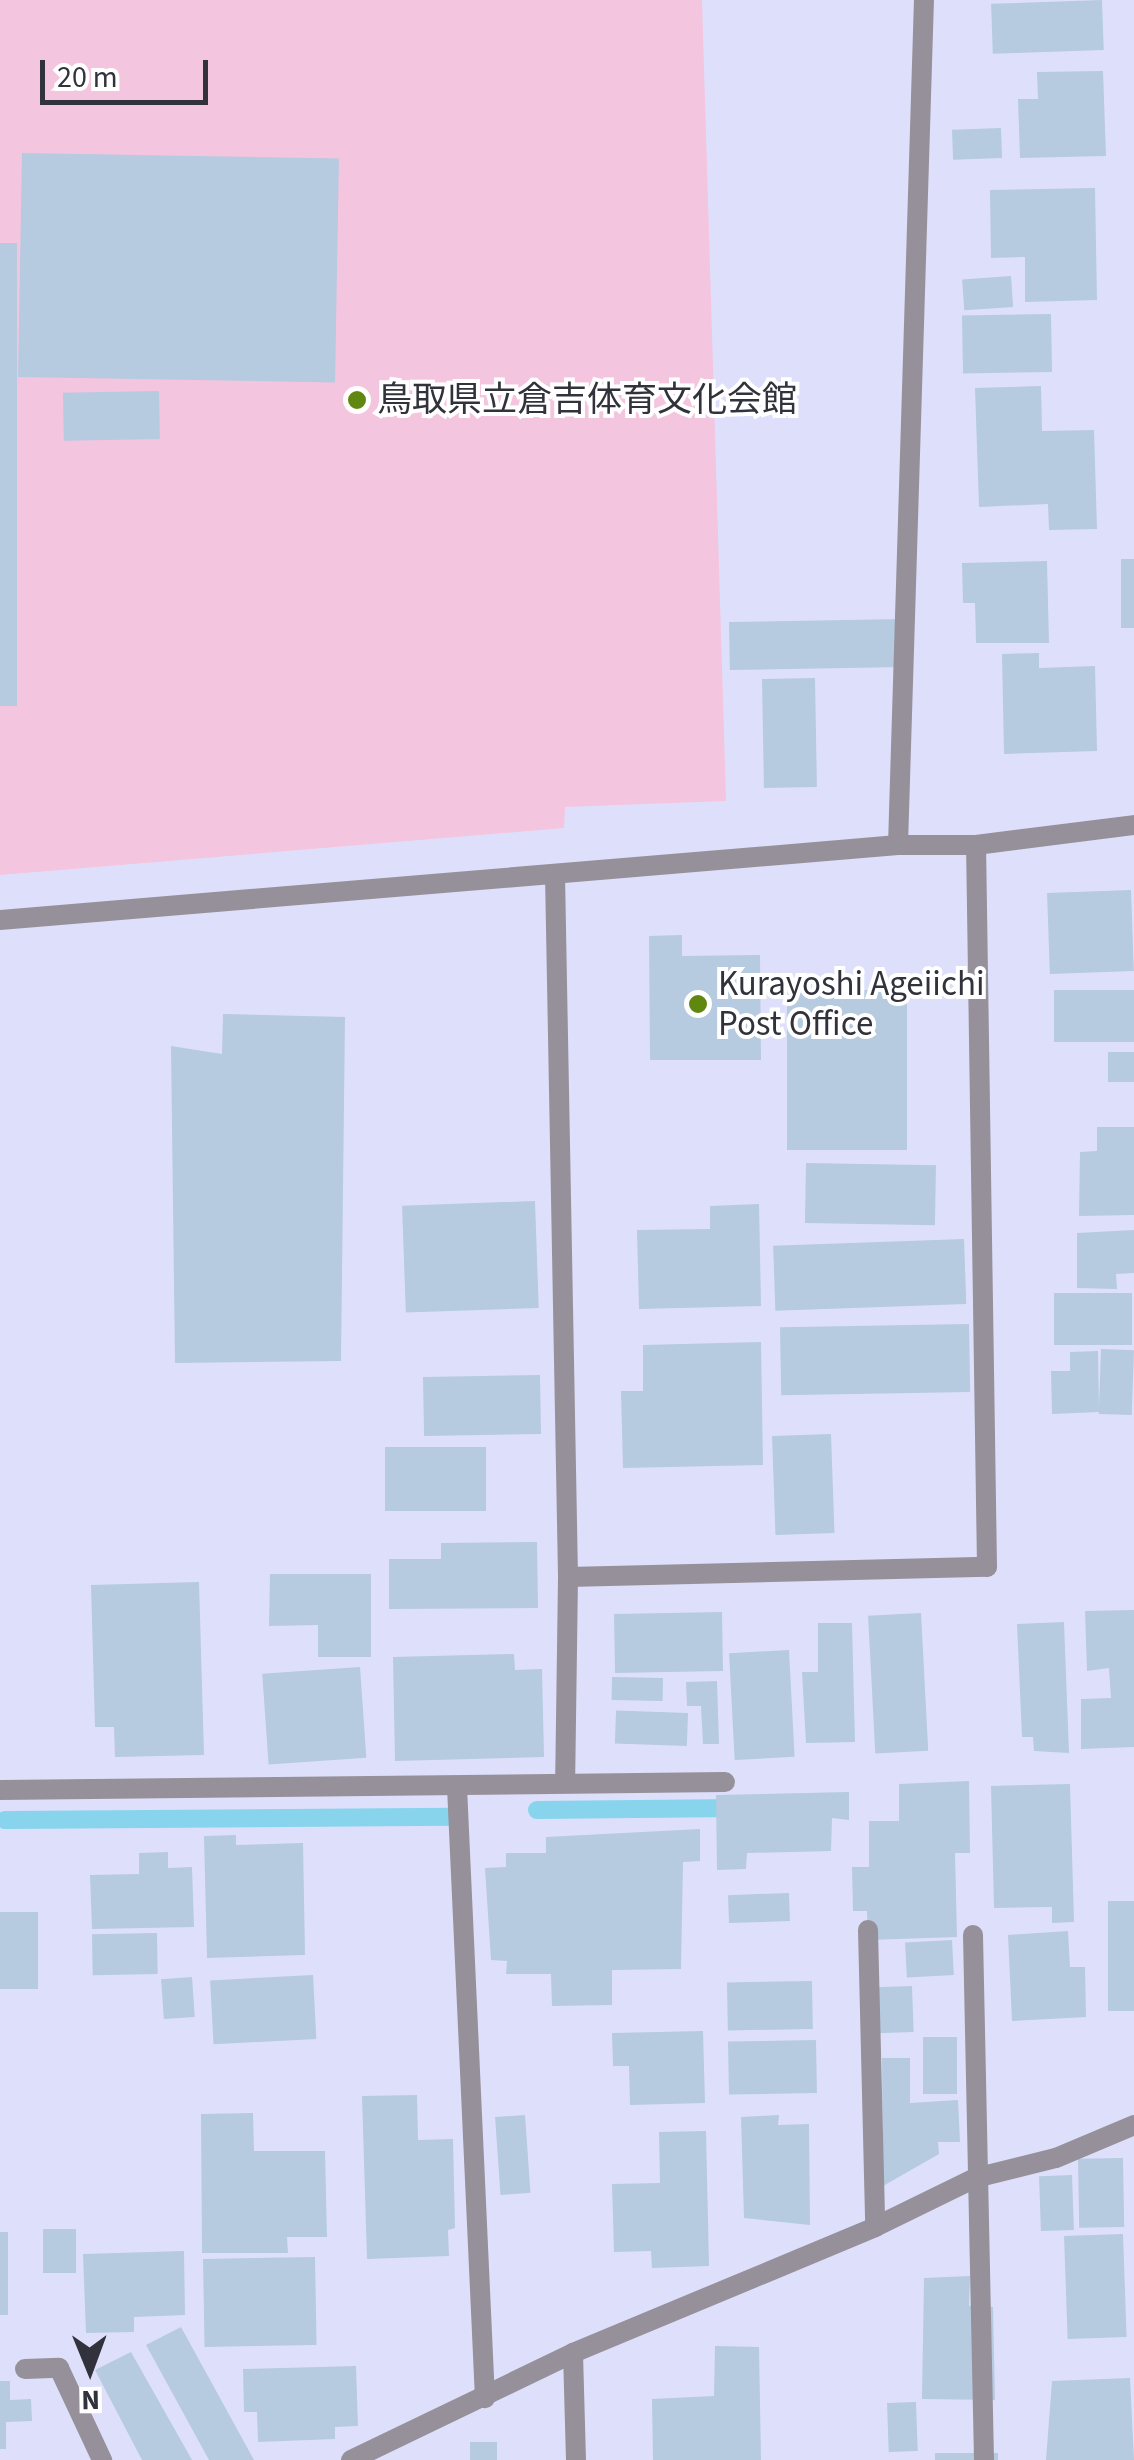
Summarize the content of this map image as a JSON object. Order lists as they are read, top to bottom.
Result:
{
  "places": ["鳥取県立倉吉体育文化会館", "Kurayoshi Ageiichi Post Office"],
  "scale_bar": "20 m",
  "north": "bottom"
}
